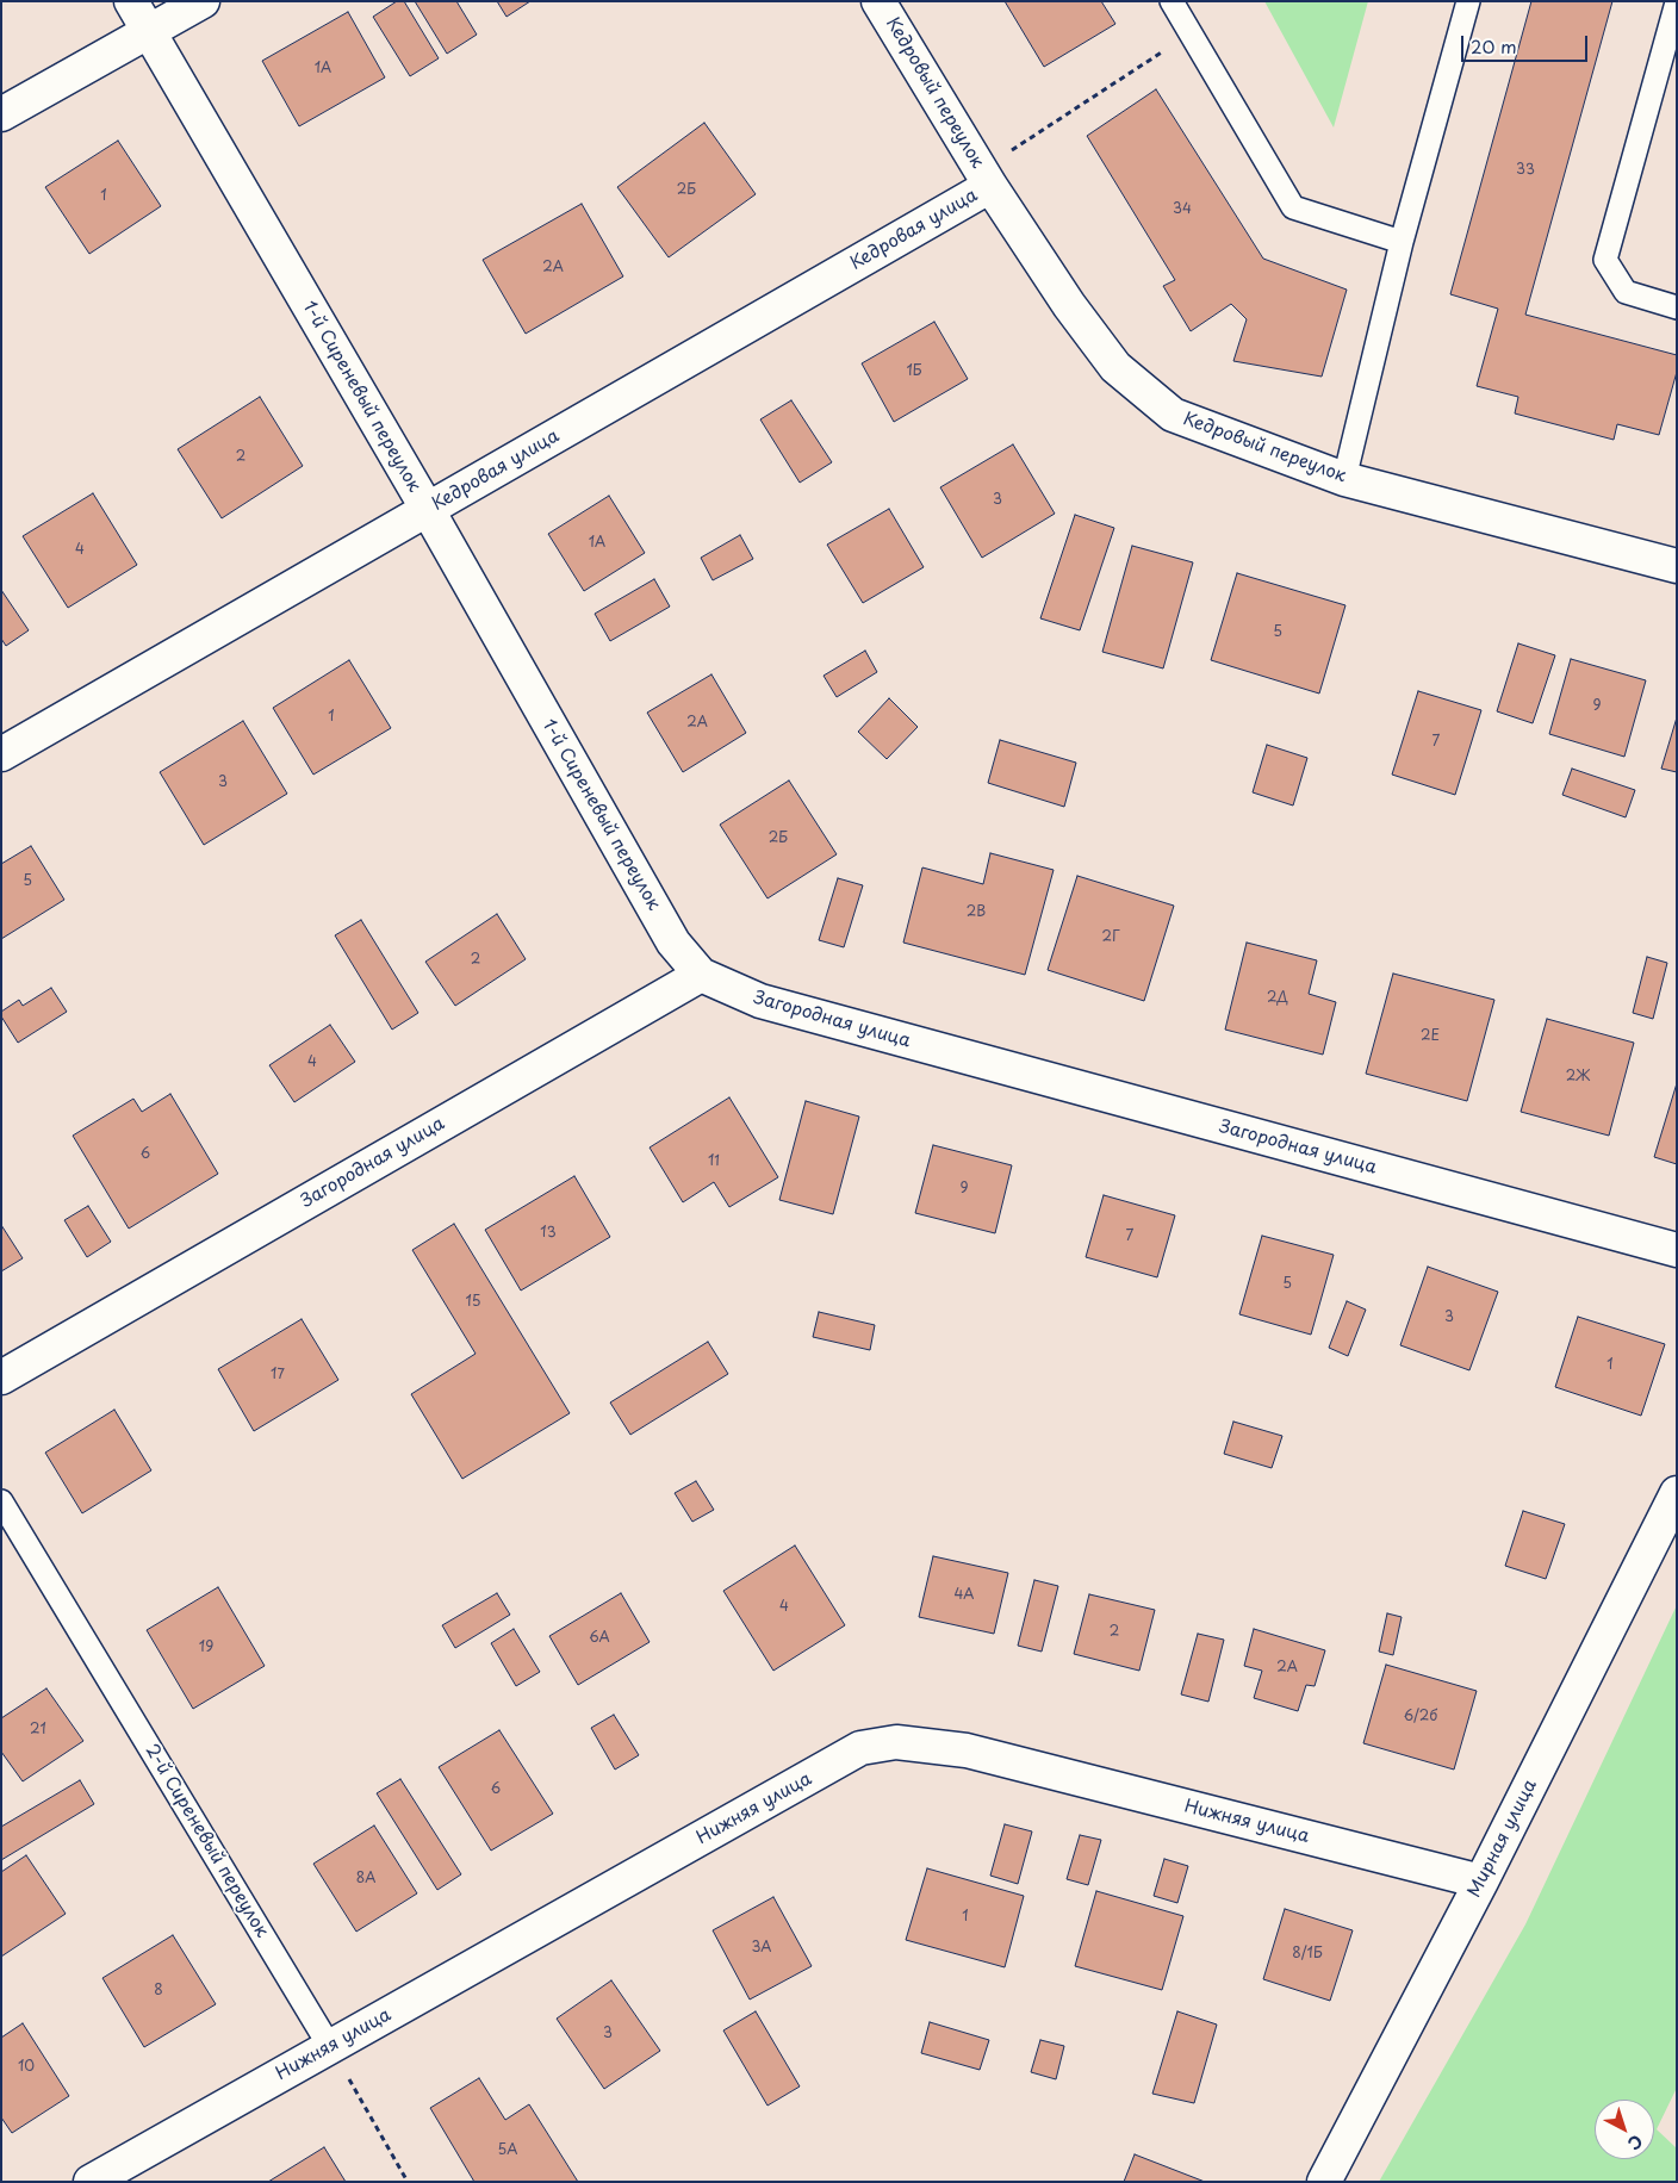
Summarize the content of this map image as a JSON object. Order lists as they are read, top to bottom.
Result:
{
  "streets": {
    "street": [
      "Кедровый переулок",
      "Кедровая улица",
      "1-й Сиреневый переулок",
      "Загородная улица",
      "Нижняя улица",
      "Мирная улица"
    ],
    "lane": ["2-й Сиреневый переулок"]
  },
  "crossings": [
    ["Кедровый переулок", "Кедровая улица"],
    ["Кедровая улица", "1-й Сиреневый переулок"],
    ["1-й Сиреневый переулок", "Загородная улица"],
    ["Нижняя улица", "Мирная улица"],
    ["Нижняя улица", "2-й Сиреневый переулок"]
  ],
  "house_numbers": [
    "1А",
    "33",
    "2Б",
    "1",
    "34",
    "2А",
    "1Б",
    "2",
    "3",
    "1А",
    "4",
    "5",
    "9",
    "1",
    "2А",
    "7",
    "3",
    "2Б",
    "5",
    "2В",
    "2Г",
    "2",
    "2Д",
    "2Е",
    "4",
    "2Ж",
    "6",
    "11",
    "9",
    "13",
    "7",
    "5",
    "15",
    "3",
    "1",
    "17",
    "4А",
    "4",
    "2",
    "6А",
    "19",
    "2А",
    "6/2б",
    "21",
    "6",
    "8А",
    "1",
    "3А",
    "8/1Б",
    "8",
    "3",
    "10",
    "5А"
  ],
  "scale_bar": "20 m",
  "north": "bottom right"
}
